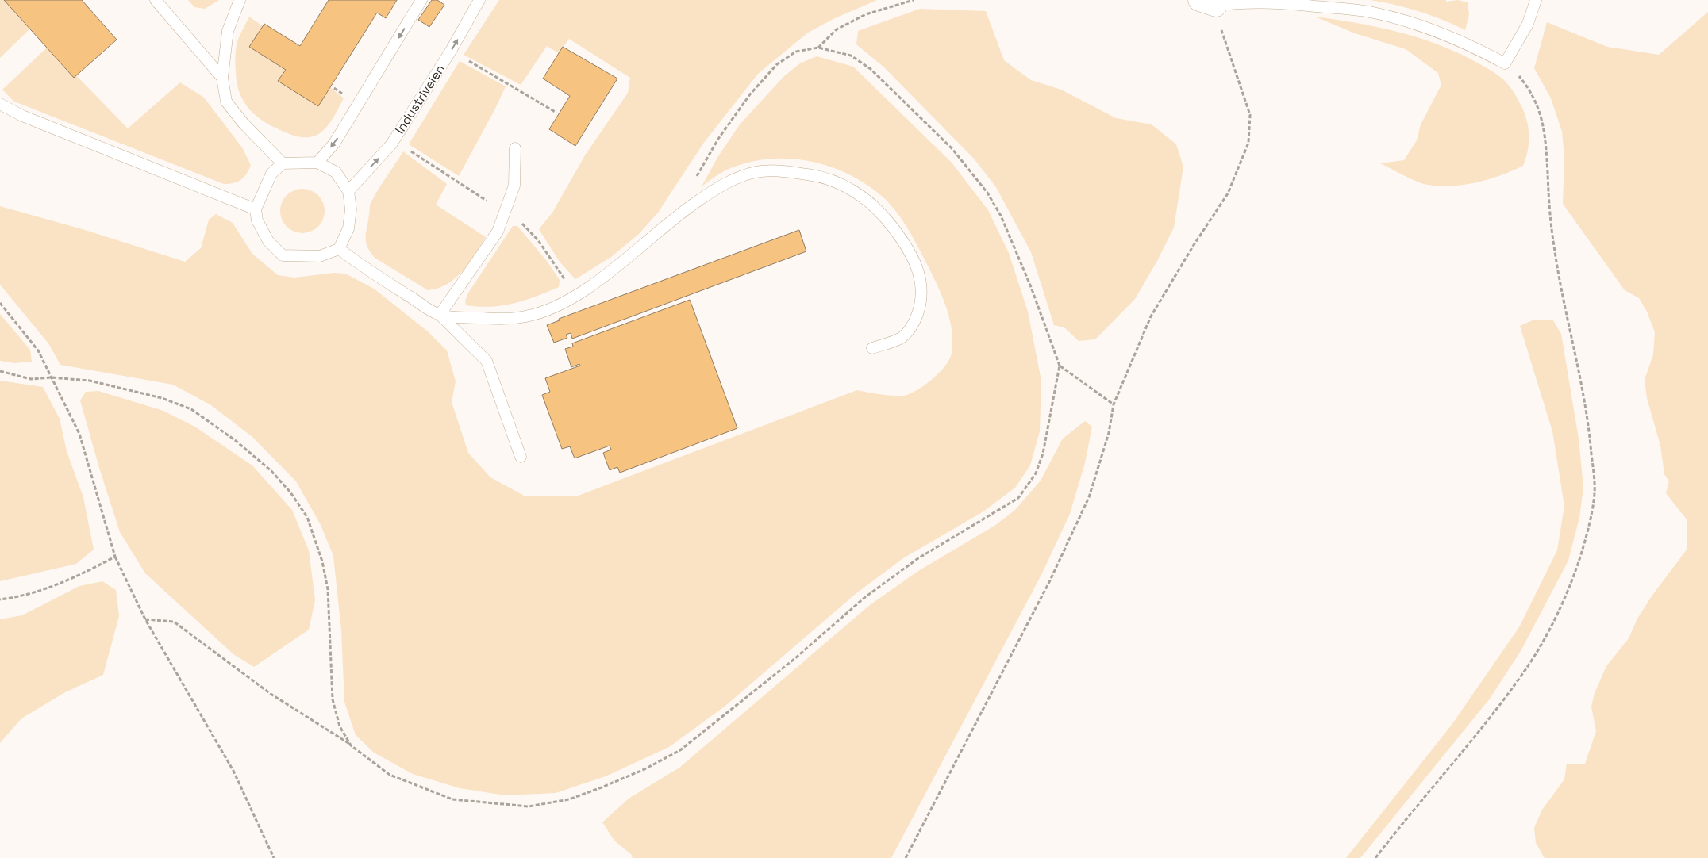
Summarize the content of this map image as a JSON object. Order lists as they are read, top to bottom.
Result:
{
  "streets": {
    "lane": ["Industriveien"]
  }
}
